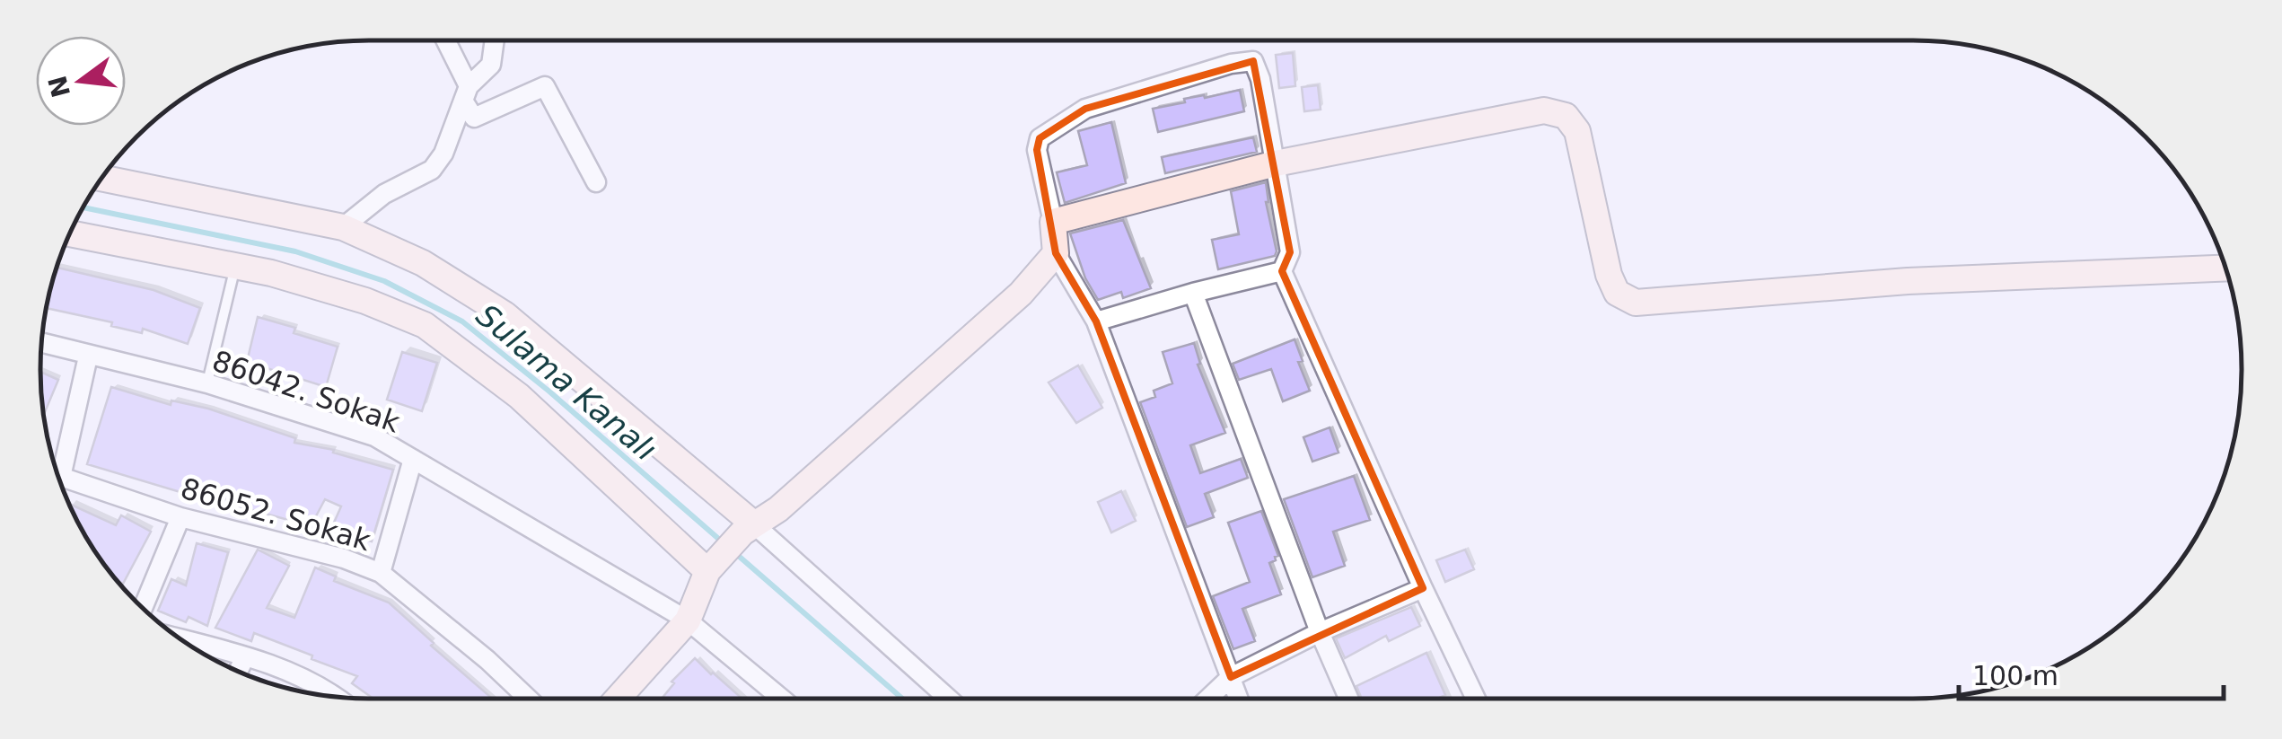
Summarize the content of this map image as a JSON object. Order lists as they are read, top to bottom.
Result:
{
  "streets": {
    "street": ["86042. Sokak", "86052. Sokak"]
  },
  "water": ["Sulama Kanalı"],
  "scale_bar": "100 m",
  "north": "left"
}
